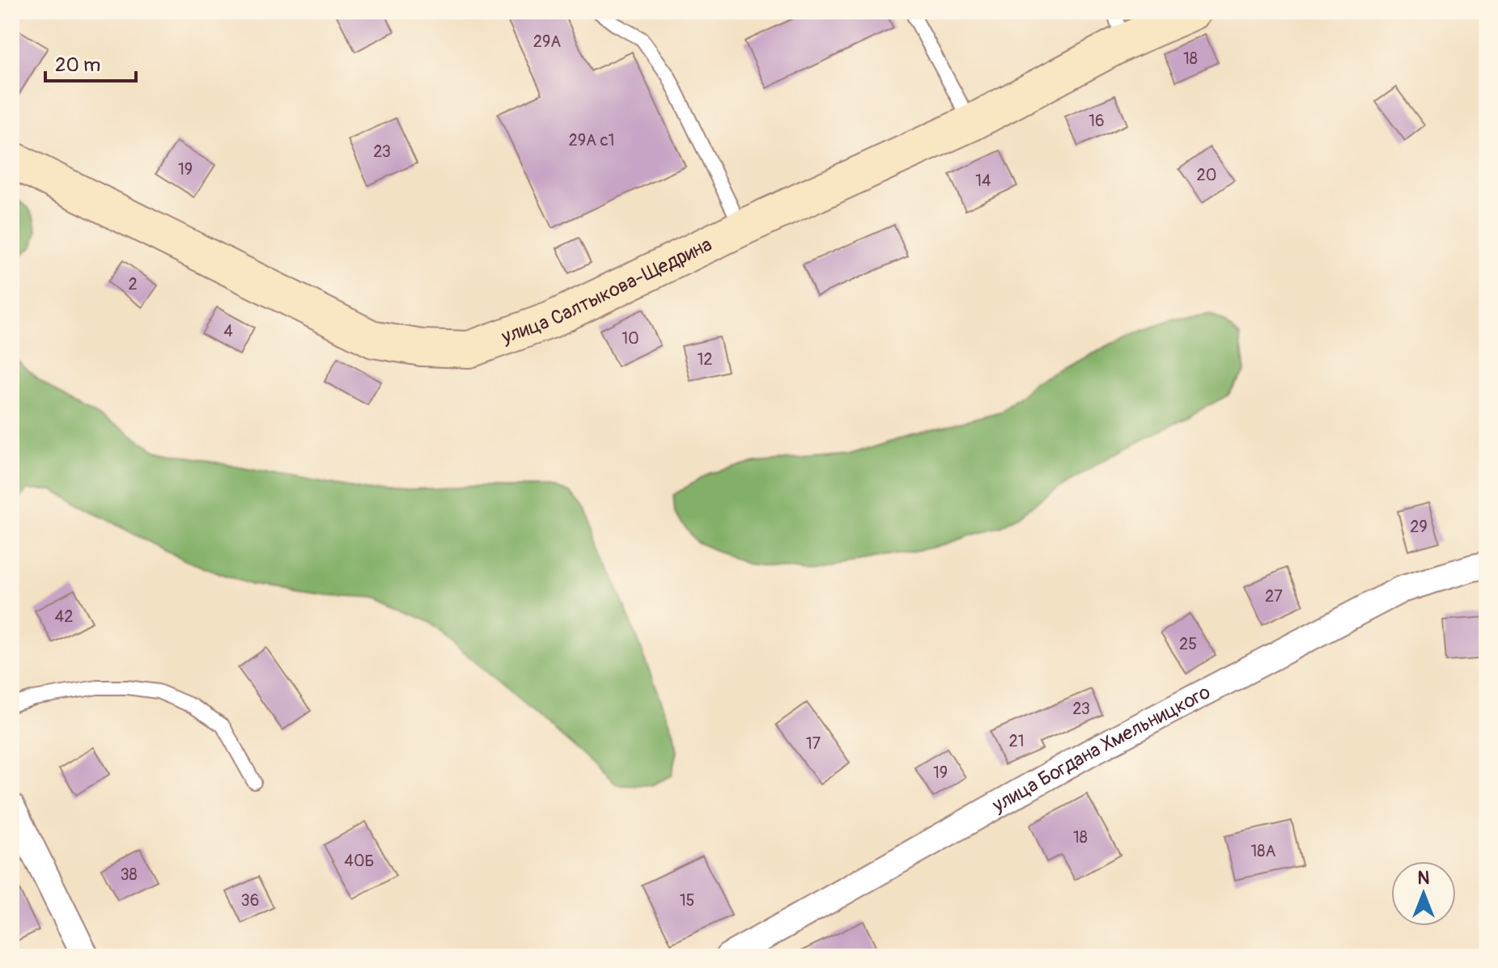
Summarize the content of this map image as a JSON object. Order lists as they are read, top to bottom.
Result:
{
  "streets": {
    "street": ["улица Салтыкова-Щедрина", "улица Богдана Хмельницкого"]
  },
  "house_numbers": [
    "29А",
    "18",
    "16",
    "29А с1",
    "23",
    "19",
    "20",
    "14",
    "2",
    "4",
    "10",
    "12",
    "29",
    "27",
    "42",
    "25",
    "23",
    "21",
    "17",
    "19",
    "18",
    "18А",
    "40Б",
    "38",
    "36",
    "15"
  ],
  "scale_bar": "20 m",
  "north": "top"
}
